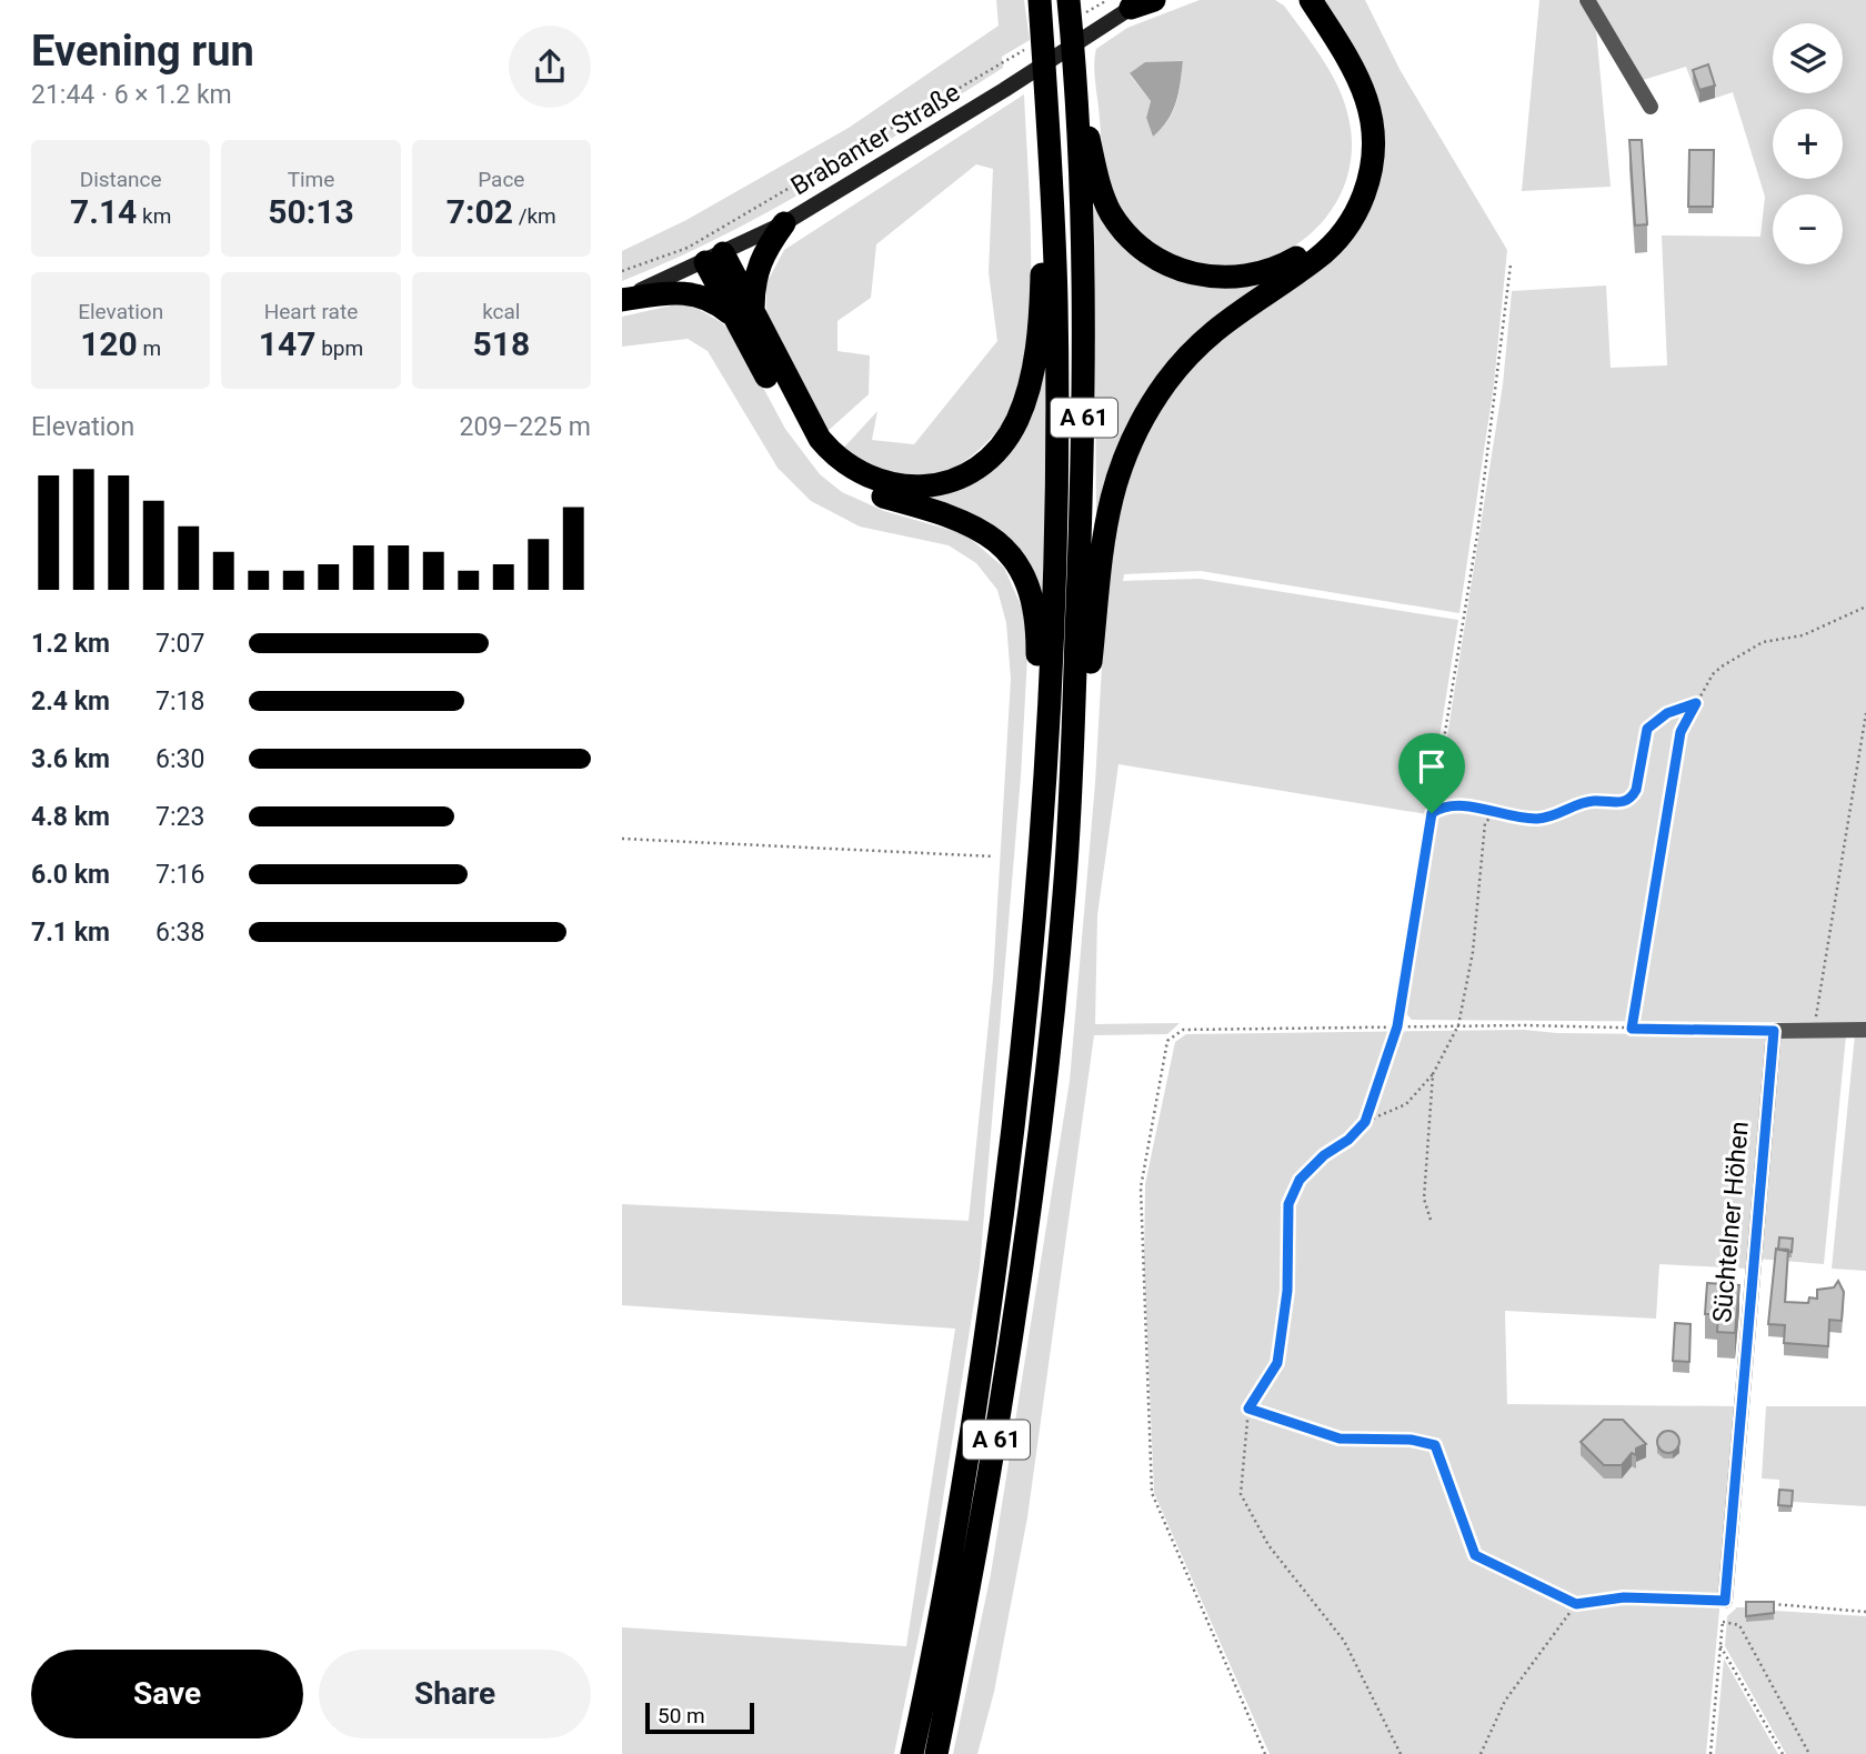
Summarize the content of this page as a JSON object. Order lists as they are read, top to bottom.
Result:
{
  "streets": {
    "highway": ["A 61"],
    "main road": ["Brabanter Straße"],
    "street": ["Süchtelner Höhen"]
  },
  "scale_bar": "50 m",
  "page": {
    "heading": ["Evening run", "21:44 · 6 × 1.2 km"],
    "map_buttons": ["+", "−"],
    "stats": [
      ["Distance", "7.14 km"],
      ["Time", "50:13"],
      ["Pace", "7:02 /km"],
      ["Elevation", "120 m"],
      ["Heart rate", "147 bpm"],
      ["kcal", "518"]
    ],
    "chart": ["Elevation", "209–225 m"],
    "list": [
      {
        "name": "1.2 km",
        "note": "7:07"
      },
      {
        "name": "2.4 km",
        "note": "7:18"
      },
      {
        "name": "3.6 km",
        "note": "6:30"
      },
      {
        "name": "4.8 km",
        "note": "7:23"
      },
      {
        "name": "6.0 km",
        "note": "7:16"
      },
      {
        "name": "7.1 km",
        "note": "6:38"
      }
    ],
    "buttons": ["Save", "Share"],
    "scale": "50 m"
  }
}
